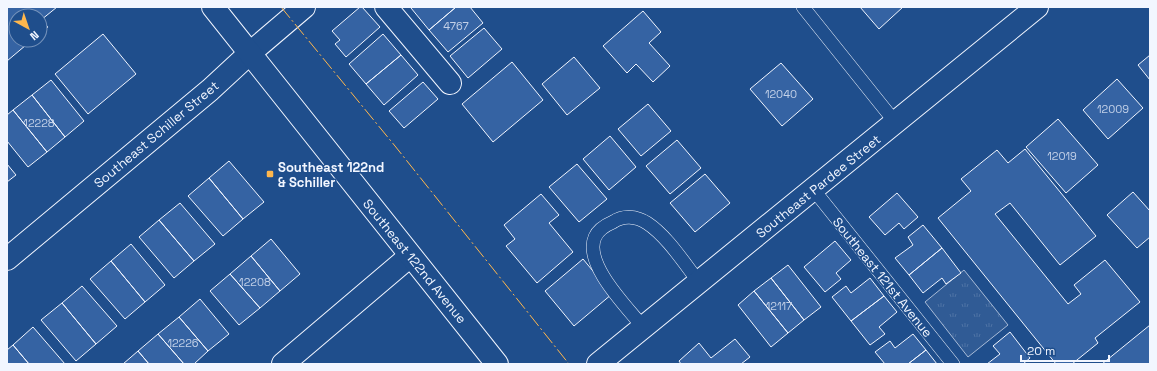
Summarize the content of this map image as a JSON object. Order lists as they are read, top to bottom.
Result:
{
  "streets": {
    "street": ["Southeast Schiller Street", "Southeast Pardee Street", "Southeast 122nd Avenue"],
    "lane": ["Southeast 121st Avenue"]
  },
  "crossings": [
    ["Southeast Schiller Street", "Southeast 122nd Avenue"],
    ["Southeast Pardee Street", "Southeast 121st Avenue"]
  ],
  "places": {
    "transit": ["Southeast 122nd & Schiller"]
  },
  "house_numbers": [
    "4767",
    "12040",
    "12009",
    "12228",
    "12019",
    "12208",
    "12117",
    "12226"
  ],
  "scale_bar": "20 m",
  "north": "bottom right"
}
